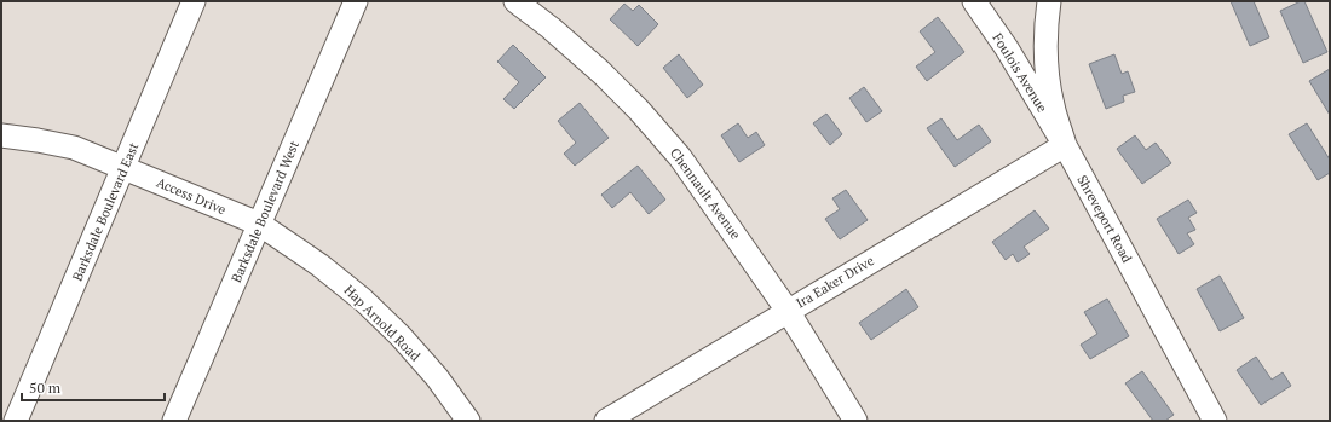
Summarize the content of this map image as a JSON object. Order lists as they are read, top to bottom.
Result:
{
  "streets": {
    "street": [
      "Foulois Avenue",
      "Chennault Avenue",
      "Access Drive",
      "Barksdale Boulevard East",
      "Barksdale Boulevard West",
      "Shreveport Road",
      "Ira Eaker Drive",
      "Hap Arnold Road"
    ]
  },
  "crossings": [
    ["Foulois Avenue", "Shreveport Road"],
    ["Foulois Avenue", "Ira Eaker Drive"],
    ["Chennault Avenue", "Ira Eaker Drive"],
    ["Access Drive", "Barksdale Boulevard East"],
    ["Access Drive", "Barksdale Boulevard West"],
    ["Access Drive", "Hap Arnold Road"],
    ["Barksdale Boulevard West", "Hap Arnold Road"],
    ["Shreveport Road", "Ira Eaker Drive"]
  ],
  "scale_bar": "50 m"
}
